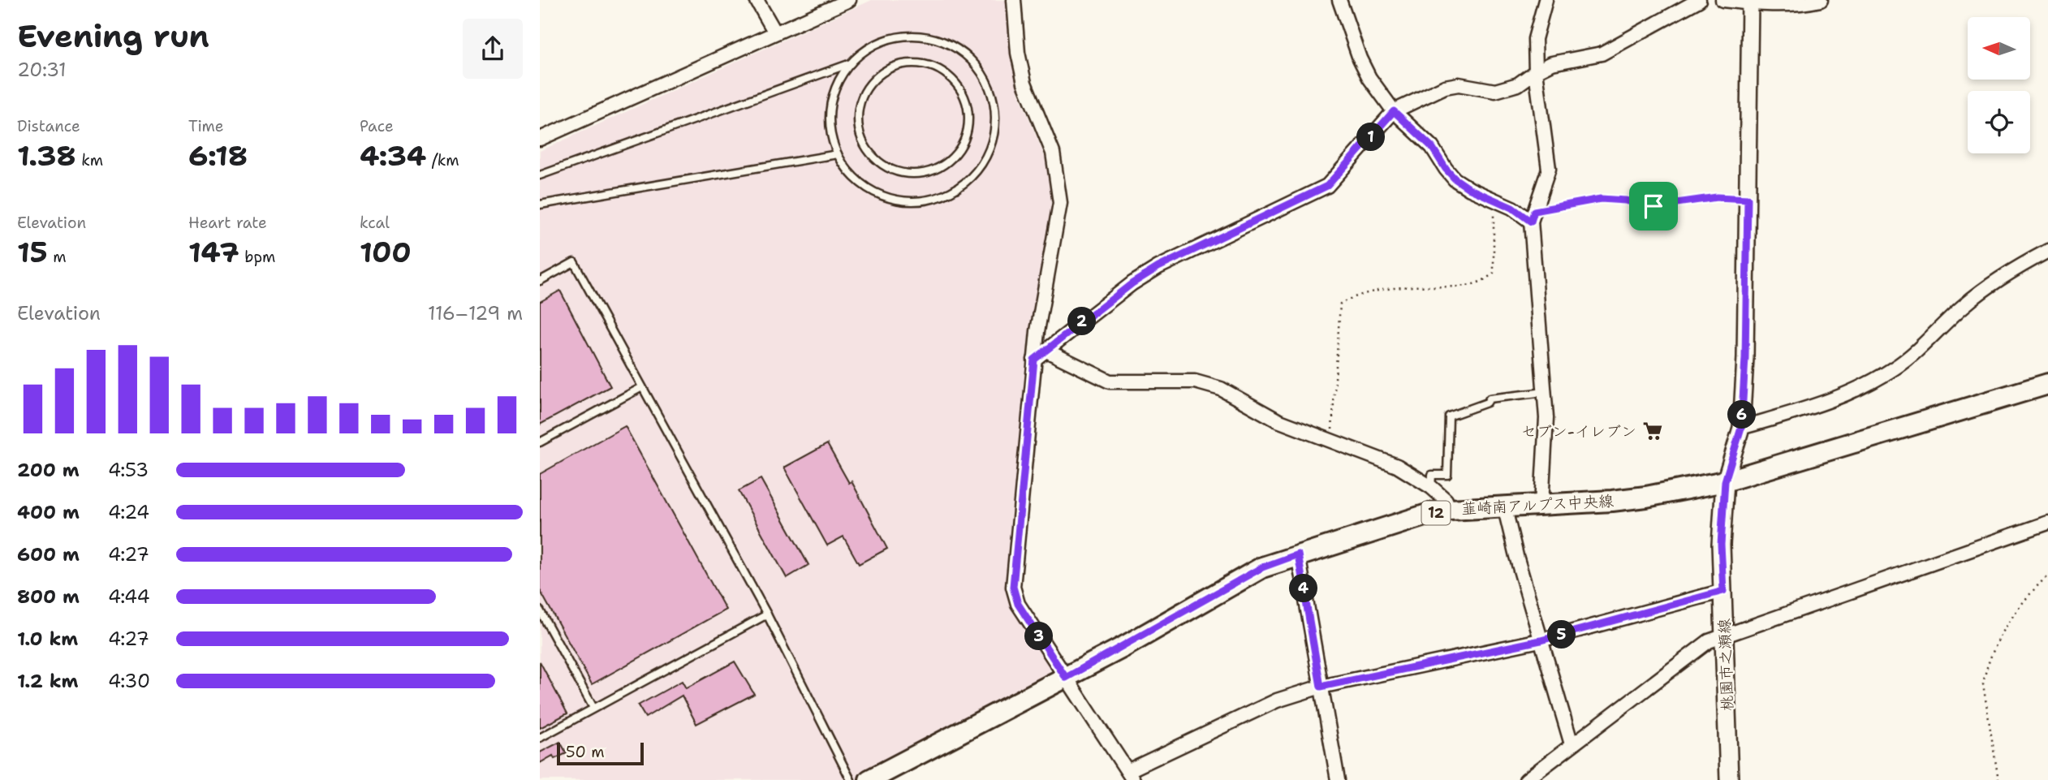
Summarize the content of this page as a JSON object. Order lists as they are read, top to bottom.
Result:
{
  "streets": {
    "main road": ["韮崎南アルプス中央線", "12", "桃園市之瀬線"]
  },
  "crossings": [
    ["韮崎南アルプス中央線", "桃園市之瀬線"]
  ],
  "places": {
    "supermarket": ["セブン-イレブン"]
  },
  "scale_bar": "50 m",
  "north": "left",
  "page": {
    "heading": ["Evening run", "20:31"],
    "stats": [
      ["Distance", "1.38 km"],
      ["Time", "6:18"],
      ["Pace", "4:34 /km"],
      ["Elevation", "15 m"],
      ["Heart rate", "147 bpm"],
      ["kcal", "100"]
    ],
    "pins": [
      "1",
      "2",
      "6",
      "4",
      "5",
      "3"
    ],
    "chart": ["Elevation", "116–129 m"],
    "list": [
      {
        "name": "200 m",
        "note": "4:53"
      },
      {
        "name": "400 m",
        "note": "4:24"
      },
      {
        "name": "600 m",
        "note": "4:27"
      },
      {
        "name": "800 m",
        "note": "4:44"
      },
      {
        "name": "1.0 km",
        "note": "4:27"
      },
      {
        "name": "1.2 km",
        "note": "4:30"
      }
    ],
    "scale": "50 m"
  }
}
